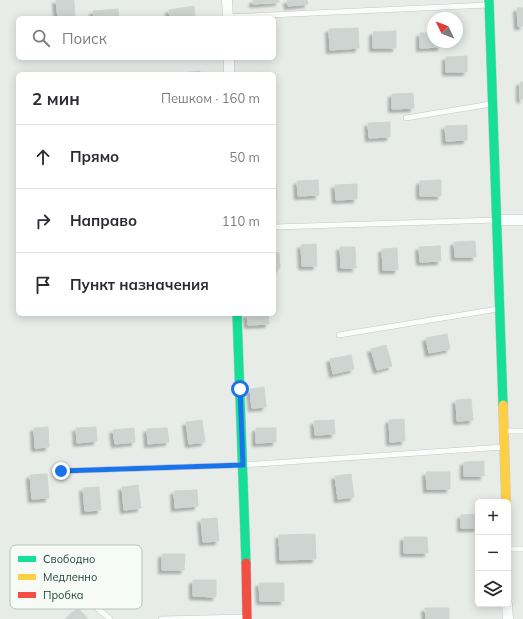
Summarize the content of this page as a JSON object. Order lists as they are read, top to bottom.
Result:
{
  "legend": ["Свободно", "Медленно", "Пробка"],
  "north": "top left",
  "page": {
    "search": "Поиск",
    "heading": ["2 мин", "Пешком · 160 m"],
    "list": [
      ["Прямо", "50 m"],
      ["Направо", "110 m"],
      "Пункт назначения"
    ],
    "map_buttons": ["+", "−"]
  }
}
